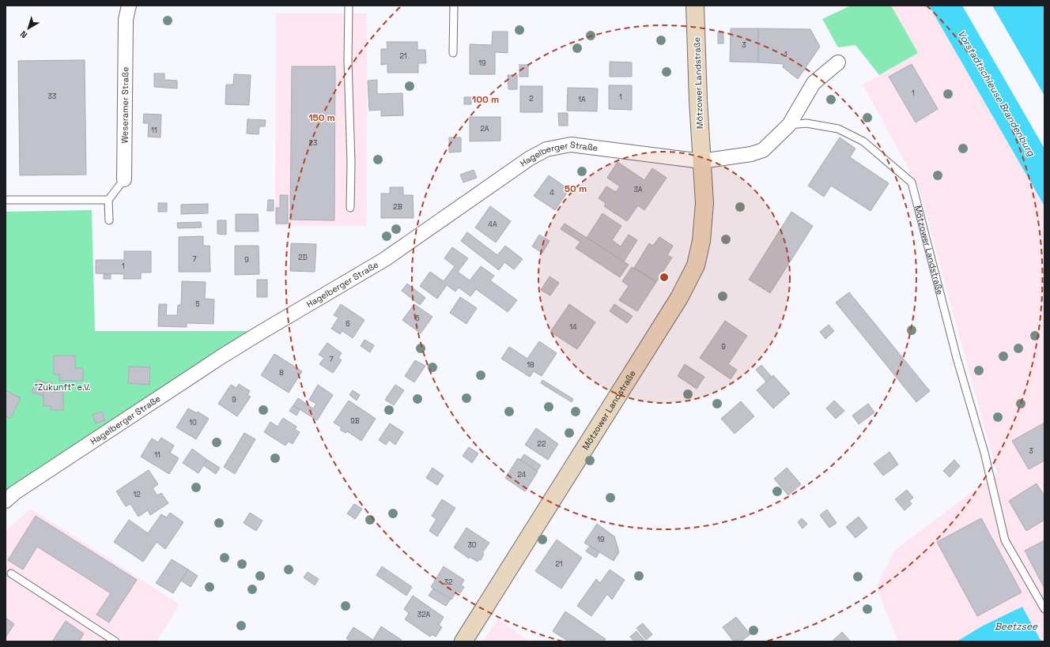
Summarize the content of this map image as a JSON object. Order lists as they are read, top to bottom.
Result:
{
  "streets": {
    "main road": ["Mötzower Landstraße"],
    "street": ["Weseramer Straße", "Hagelberger Straße"]
  },
  "crossings": [
    ["Mötzower Landstraße", "Hagelberger Straße"]
  ],
  "water": ["Vorstadtschleuse Brandenburg", "Beetzsee"],
  "parks": ["\"Zukunft\" e.V."],
  "house_numbers": [
    "3",
    "1",
    "21",
    "19",
    "1",
    "33",
    "1",
    "2",
    "1A",
    "2A",
    "11",
    "23",
    "3A",
    "4",
    "2B",
    "4A",
    "2D",
    "7",
    "9",
    "1",
    "5",
    "5",
    "6",
    "14",
    "9",
    "7",
    "18",
    "8",
    "9",
    "9B",
    "10",
    "22",
    "3",
    "11",
    "24",
    "12",
    "19",
    "30",
    "21",
    "32",
    "32A"
  ],
  "north": "bottom left",
  "rings": ["100 m", "150 m", "50 m"]
}
